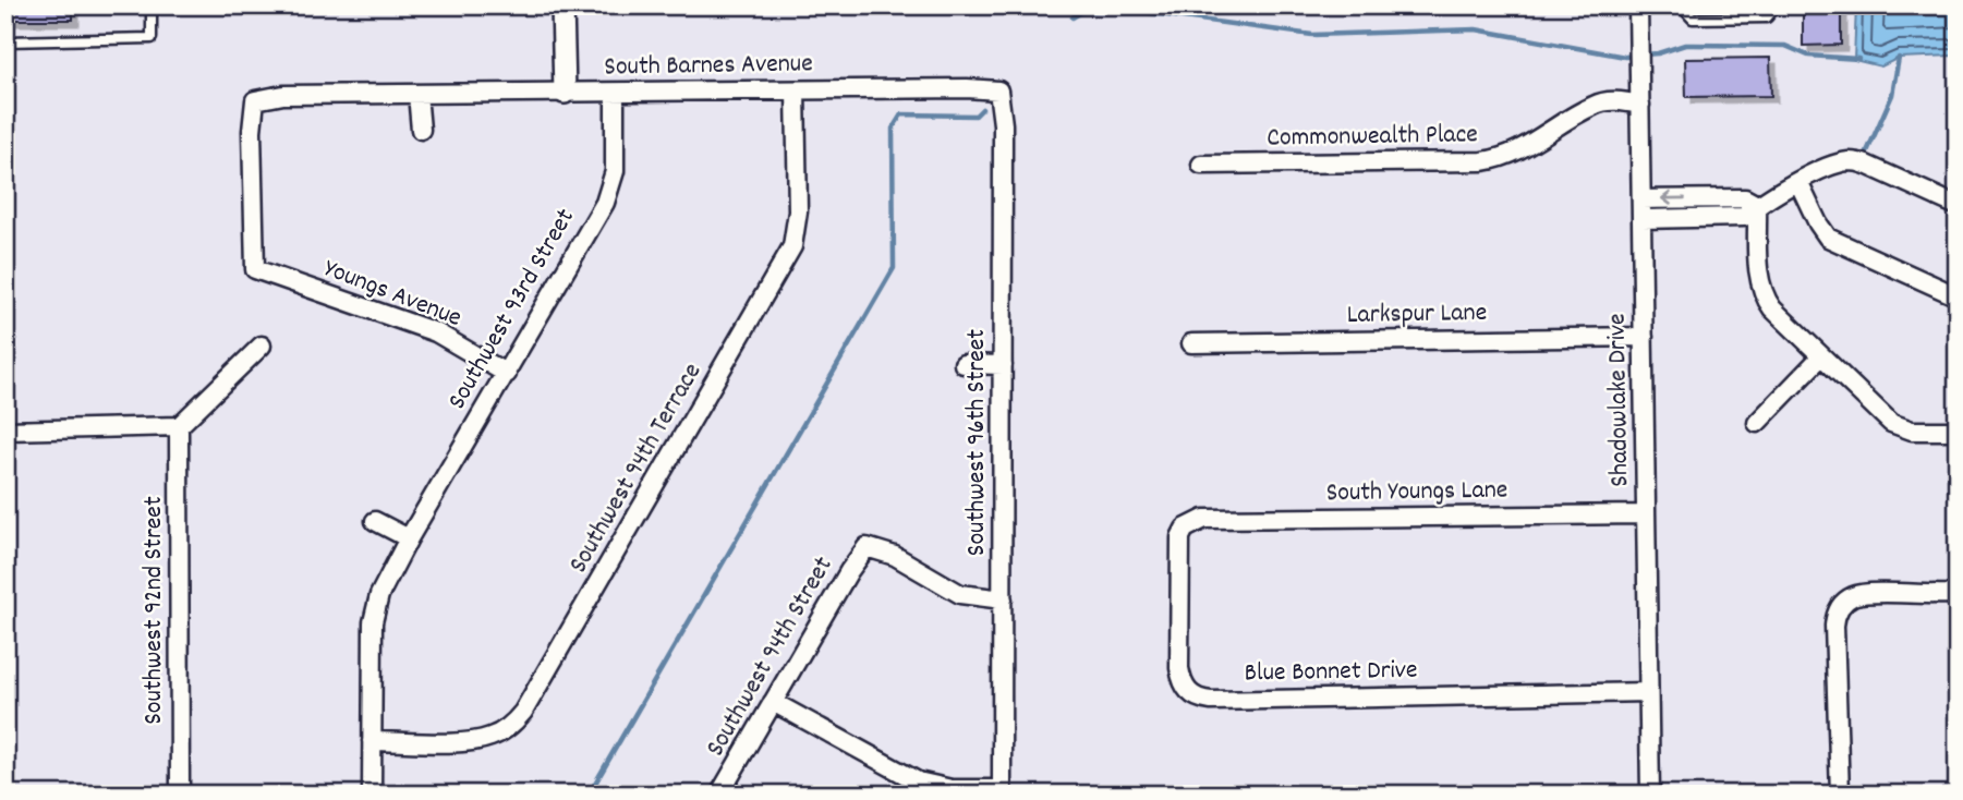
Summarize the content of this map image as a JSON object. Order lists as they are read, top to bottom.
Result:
{
  "streets": {
    "street": [
      "South Barnes Avenue",
      "Commonwealth Place",
      "Youngs Avenue",
      "Southwest 93rd Street",
      "Larkspur Lane",
      "Shadowlake Drive",
      "Southwest 96th Street",
      "Southwest 94th Terrace",
      "South Youngs Lane",
      "Southwest 92nd Street",
      "Southwest 94th Street",
      "Blue Bonnet Drive"
    ]
  },
  "crossings": [
    ["South Barnes Avenue", "Youngs Avenue"],
    ["South Barnes Avenue", "Southwest 93rd Street"],
    ["South Barnes Avenue", "Southwest 96th Street"],
    ["South Barnes Avenue", "Southwest 94th Terrace"],
    ["Commonwealth Place", "Shadowlake Drive"],
    ["Youngs Avenue", "Southwest 93rd Street"],
    ["Southwest 93rd Street", "Southwest 94th Terrace"],
    ["Larkspur Lane", "Shadowlake Drive"],
    ["Shadowlake Drive", "South Youngs Lane"],
    ["Shadowlake Drive", "Blue Bonnet Drive"],
    ["Southwest 96th Street", "Southwest 94th Street"],
    ["South Youngs Lane", "Blue Bonnet Drive"]
  ]
}
